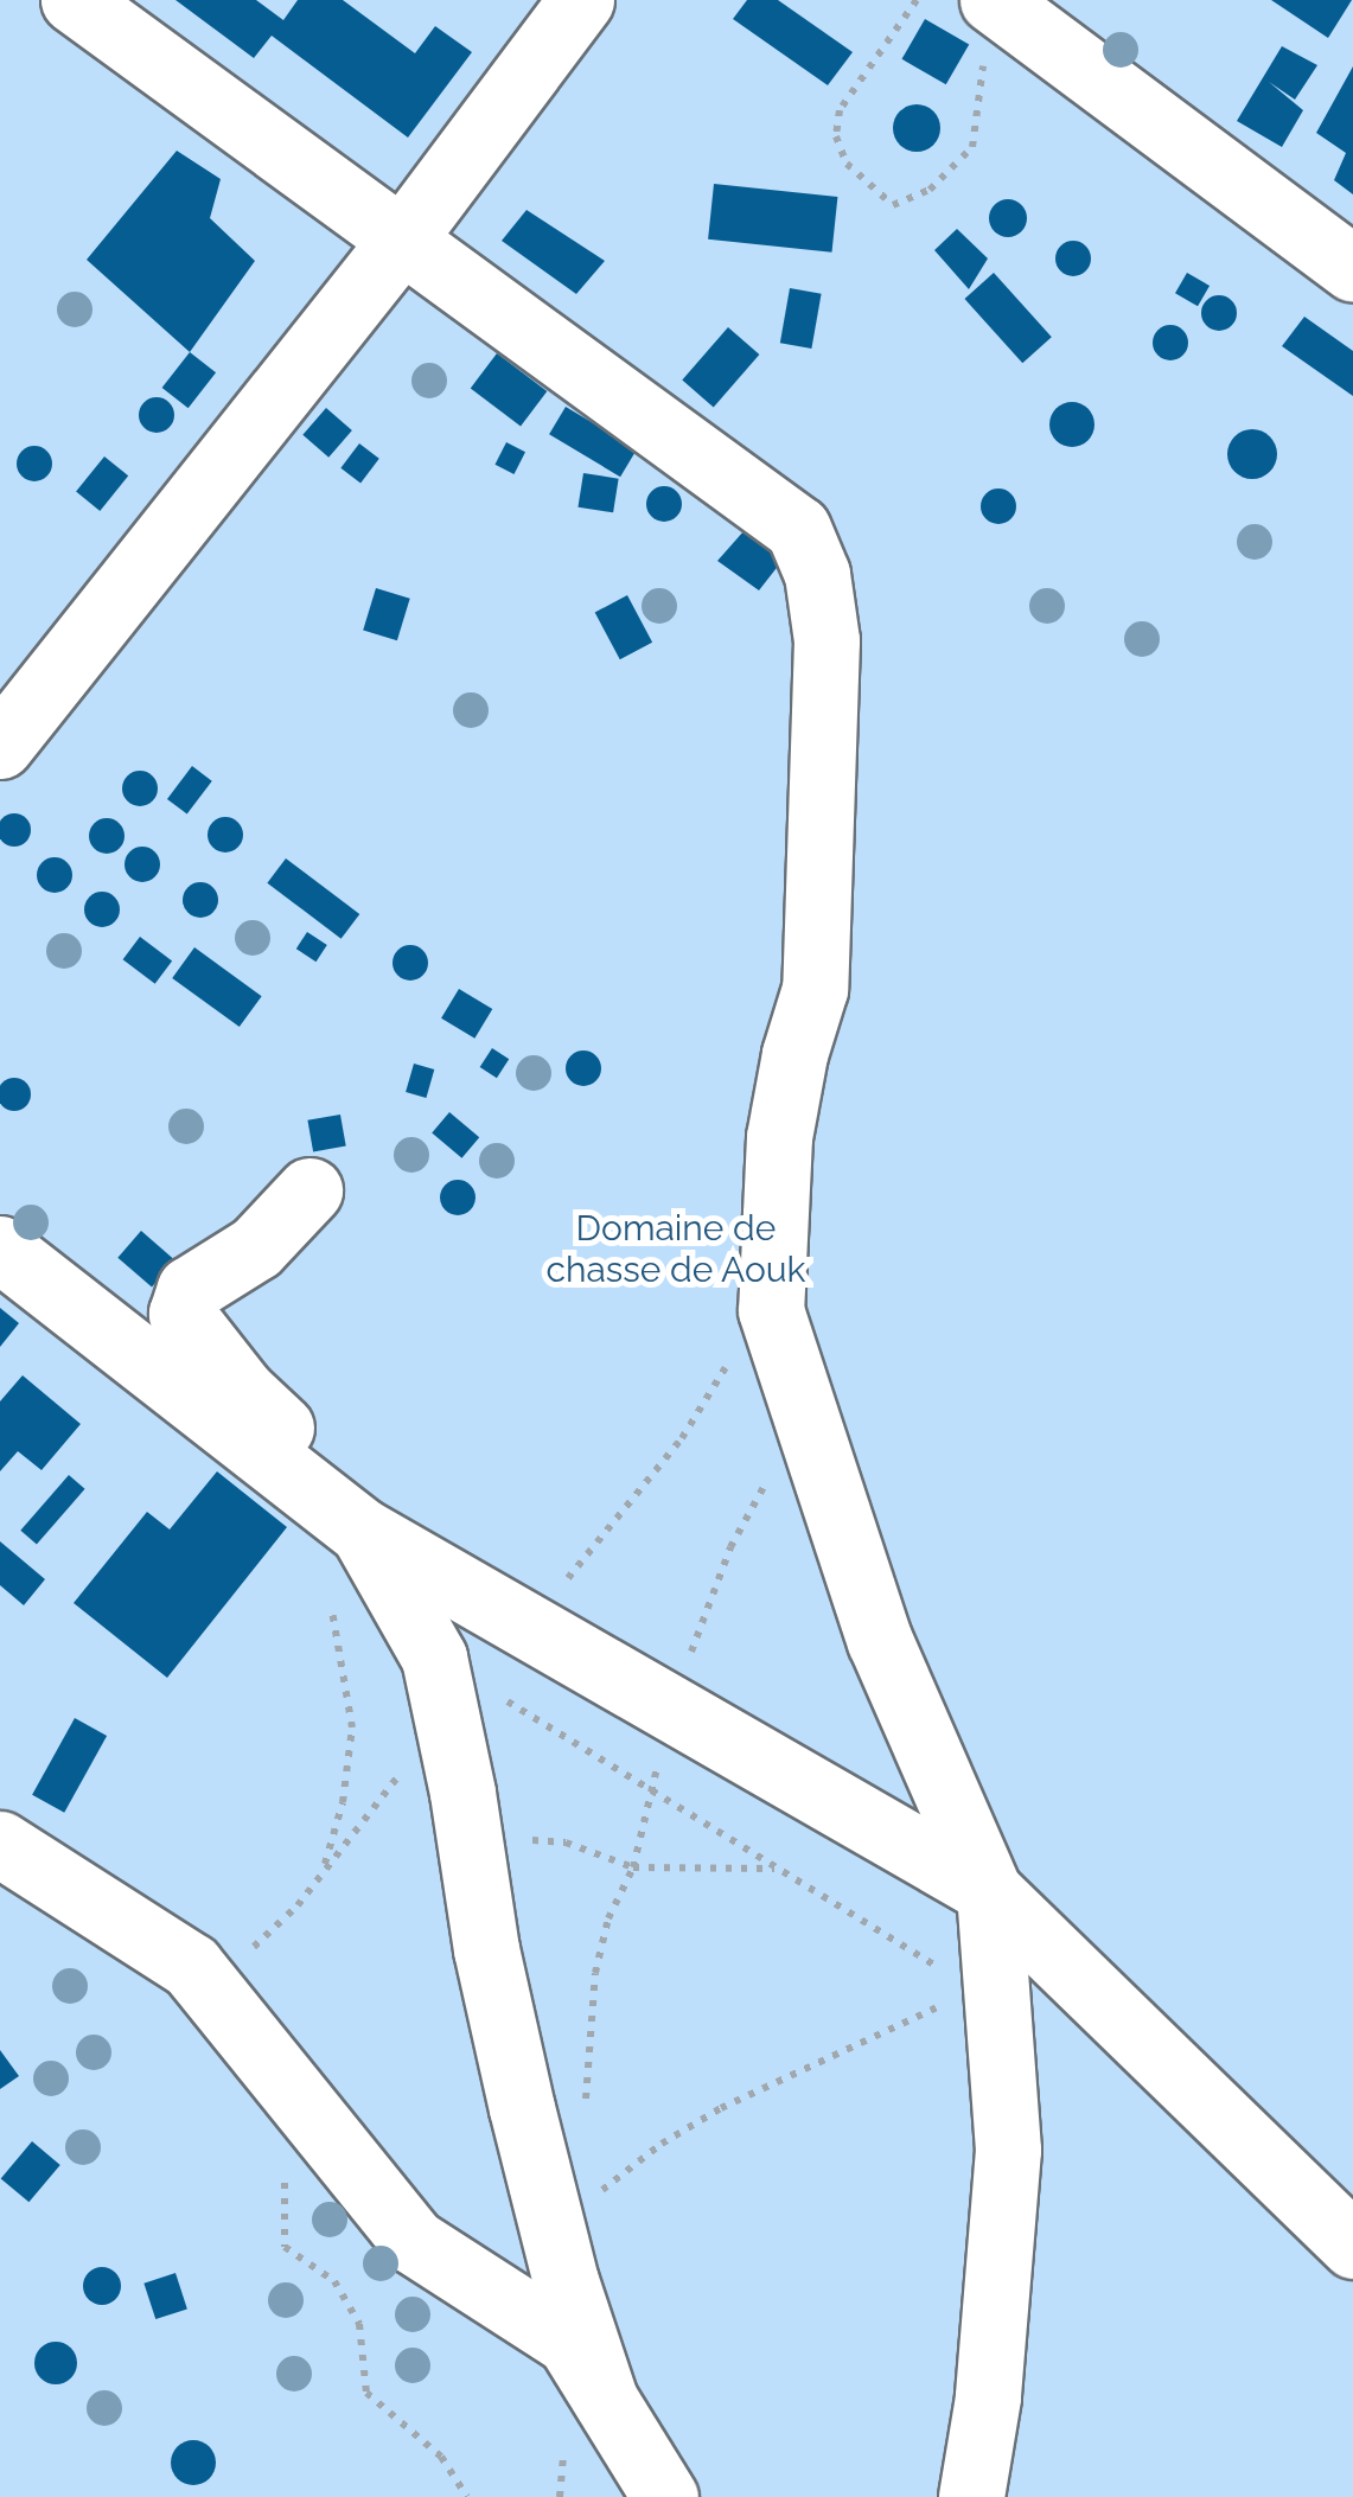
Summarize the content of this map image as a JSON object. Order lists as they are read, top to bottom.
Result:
{
  "parks": ["Domaine de chasse de Aouk"]
}
